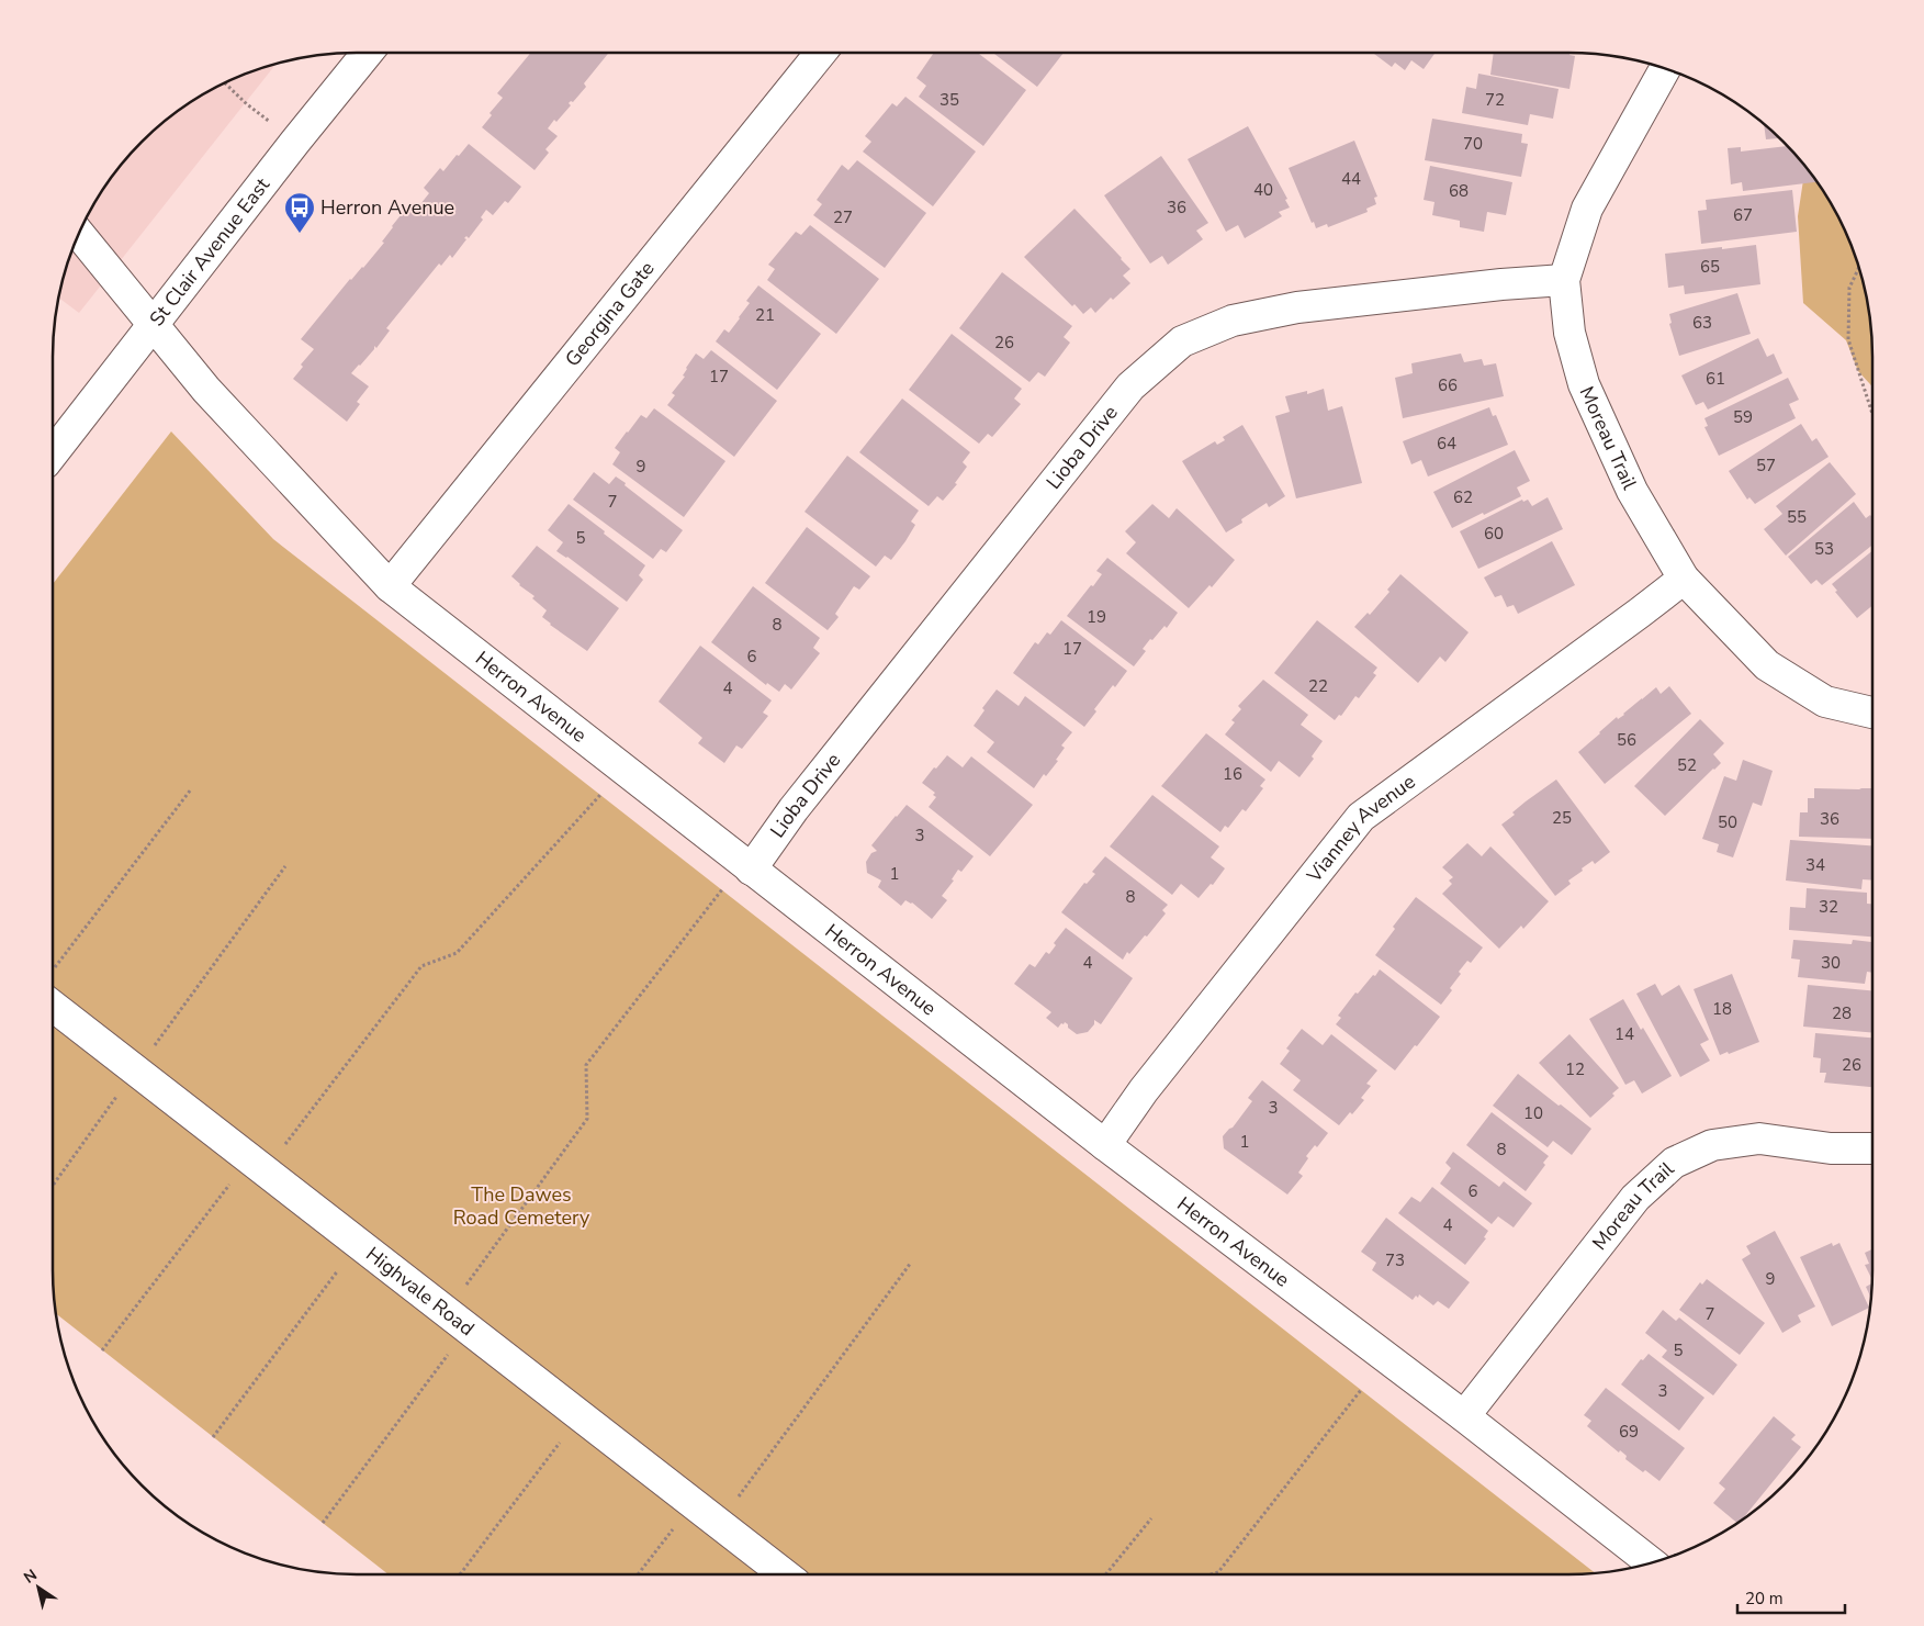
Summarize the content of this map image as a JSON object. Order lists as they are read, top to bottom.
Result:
{
  "streets": {
    "street": [
      "St Clair Avenue East",
      "Georgina Gate",
      "Moreau Trail",
      "Lioba Drive",
      "Herron Avenue",
      "Vianney Avenue",
      "Highvale Road"
    ]
  },
  "crossings": [
    ["St Clair Avenue East", "Herron Avenue"],
    ["Georgina Gate", "Herron Avenue"],
    ["Moreau Trail", "Lioba Drive"],
    ["Moreau Trail", "Herron Avenue"],
    ["Moreau Trail", "Vianney Avenue"],
    ["Lioba Drive", "Herron Avenue"],
    ["Herron Avenue", "Vianney Avenue"]
  ],
  "parks": ["The Dawes Road Cemetery"],
  "places": {
    "bus stop": ["Herron Avenue"]
  },
  "house_numbers": [
    "35",
    "72",
    "70",
    "44",
    "40",
    "68",
    "36",
    "67",
    "27",
    "65",
    "21",
    "63",
    "26",
    "17",
    "61",
    "66",
    "59",
    "64",
    "57",
    "9",
    "62",
    "7",
    "55",
    "60",
    "5",
    "53",
    "19",
    "8",
    "17",
    "6",
    "22",
    "4",
    "56",
    "52",
    "16",
    "25",
    "36",
    "50",
    "3",
    "34",
    "1",
    "8",
    "32",
    "4",
    "30",
    "18",
    "28",
    "14",
    "26",
    "12",
    "3",
    "10",
    "1",
    "8",
    "6",
    "4",
    "73",
    "9",
    "7",
    "5",
    "3",
    "69"
  ],
  "scale_bar": "20 m",
  "north": "top left"
}
